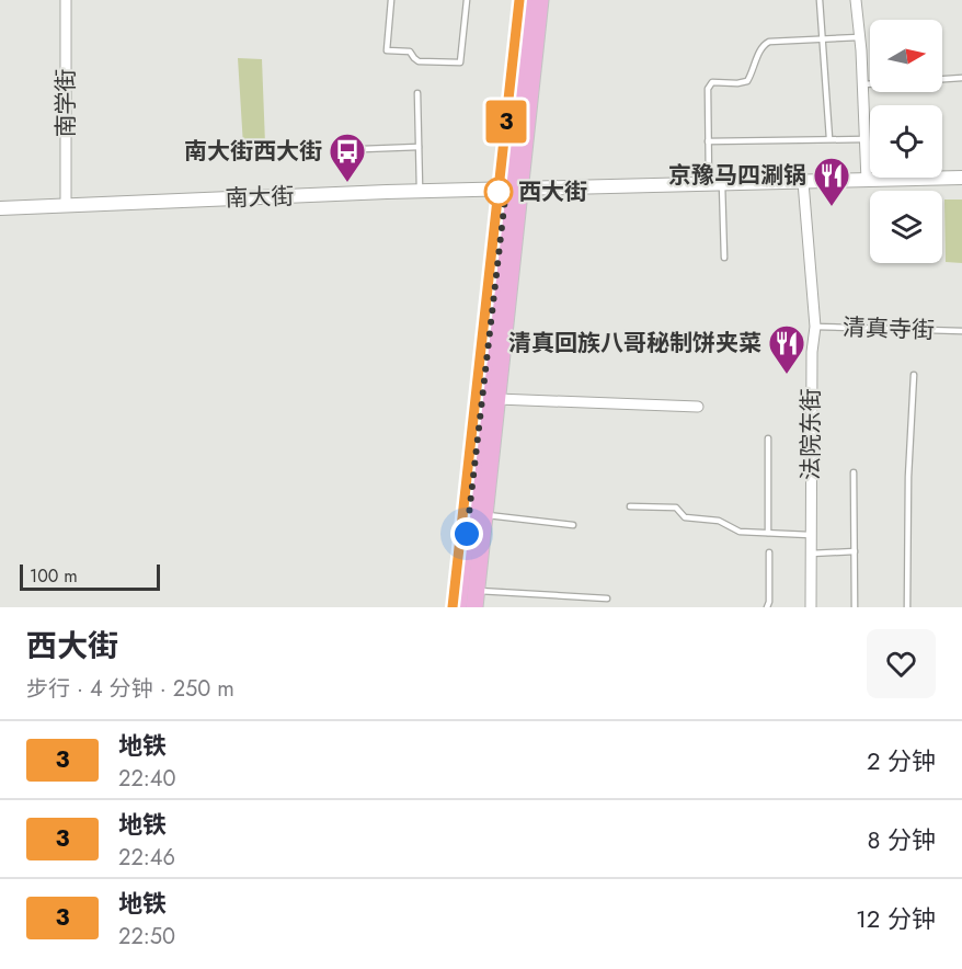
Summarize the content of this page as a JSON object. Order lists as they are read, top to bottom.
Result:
{
  "streets": {
    "street": ["南学街", "南大街", "法院东街"],
    "lane": ["清真寺街"]
  },
  "crossings": [
    ["南学街", "南大街"],
    ["南大街", "法院东街"],
    ["清真寺街", "法院东街"]
  ],
  "places": {
    "bus stop": ["南大街西大街"],
    "other": ["西大街"],
    "restaurant": ["京豫马四涮锅", "清真回族八哥秘制饼夹菜"]
  },
  "lines": ["metro line 3"],
  "scale_bar": "100 m",
  "north": "right",
  "page": {
    "on_map": "3",
    "scale": "100 m",
    "heading": ["西大街", "步行 · 4 分钟 · 250 m"],
    "list": [
      {
        "mark": "3",
        "name": "地铁",
        "note": "22:40",
        "value": "2 分钟"
      },
      {
        "mark": "3",
        "name": "地铁",
        "note": "22:46",
        "value": "8 分钟"
      },
      {
        "mark": "3",
        "name": "地铁",
        "note": "22:50",
        "value": "12 分钟"
      }
    ]
  }
}
